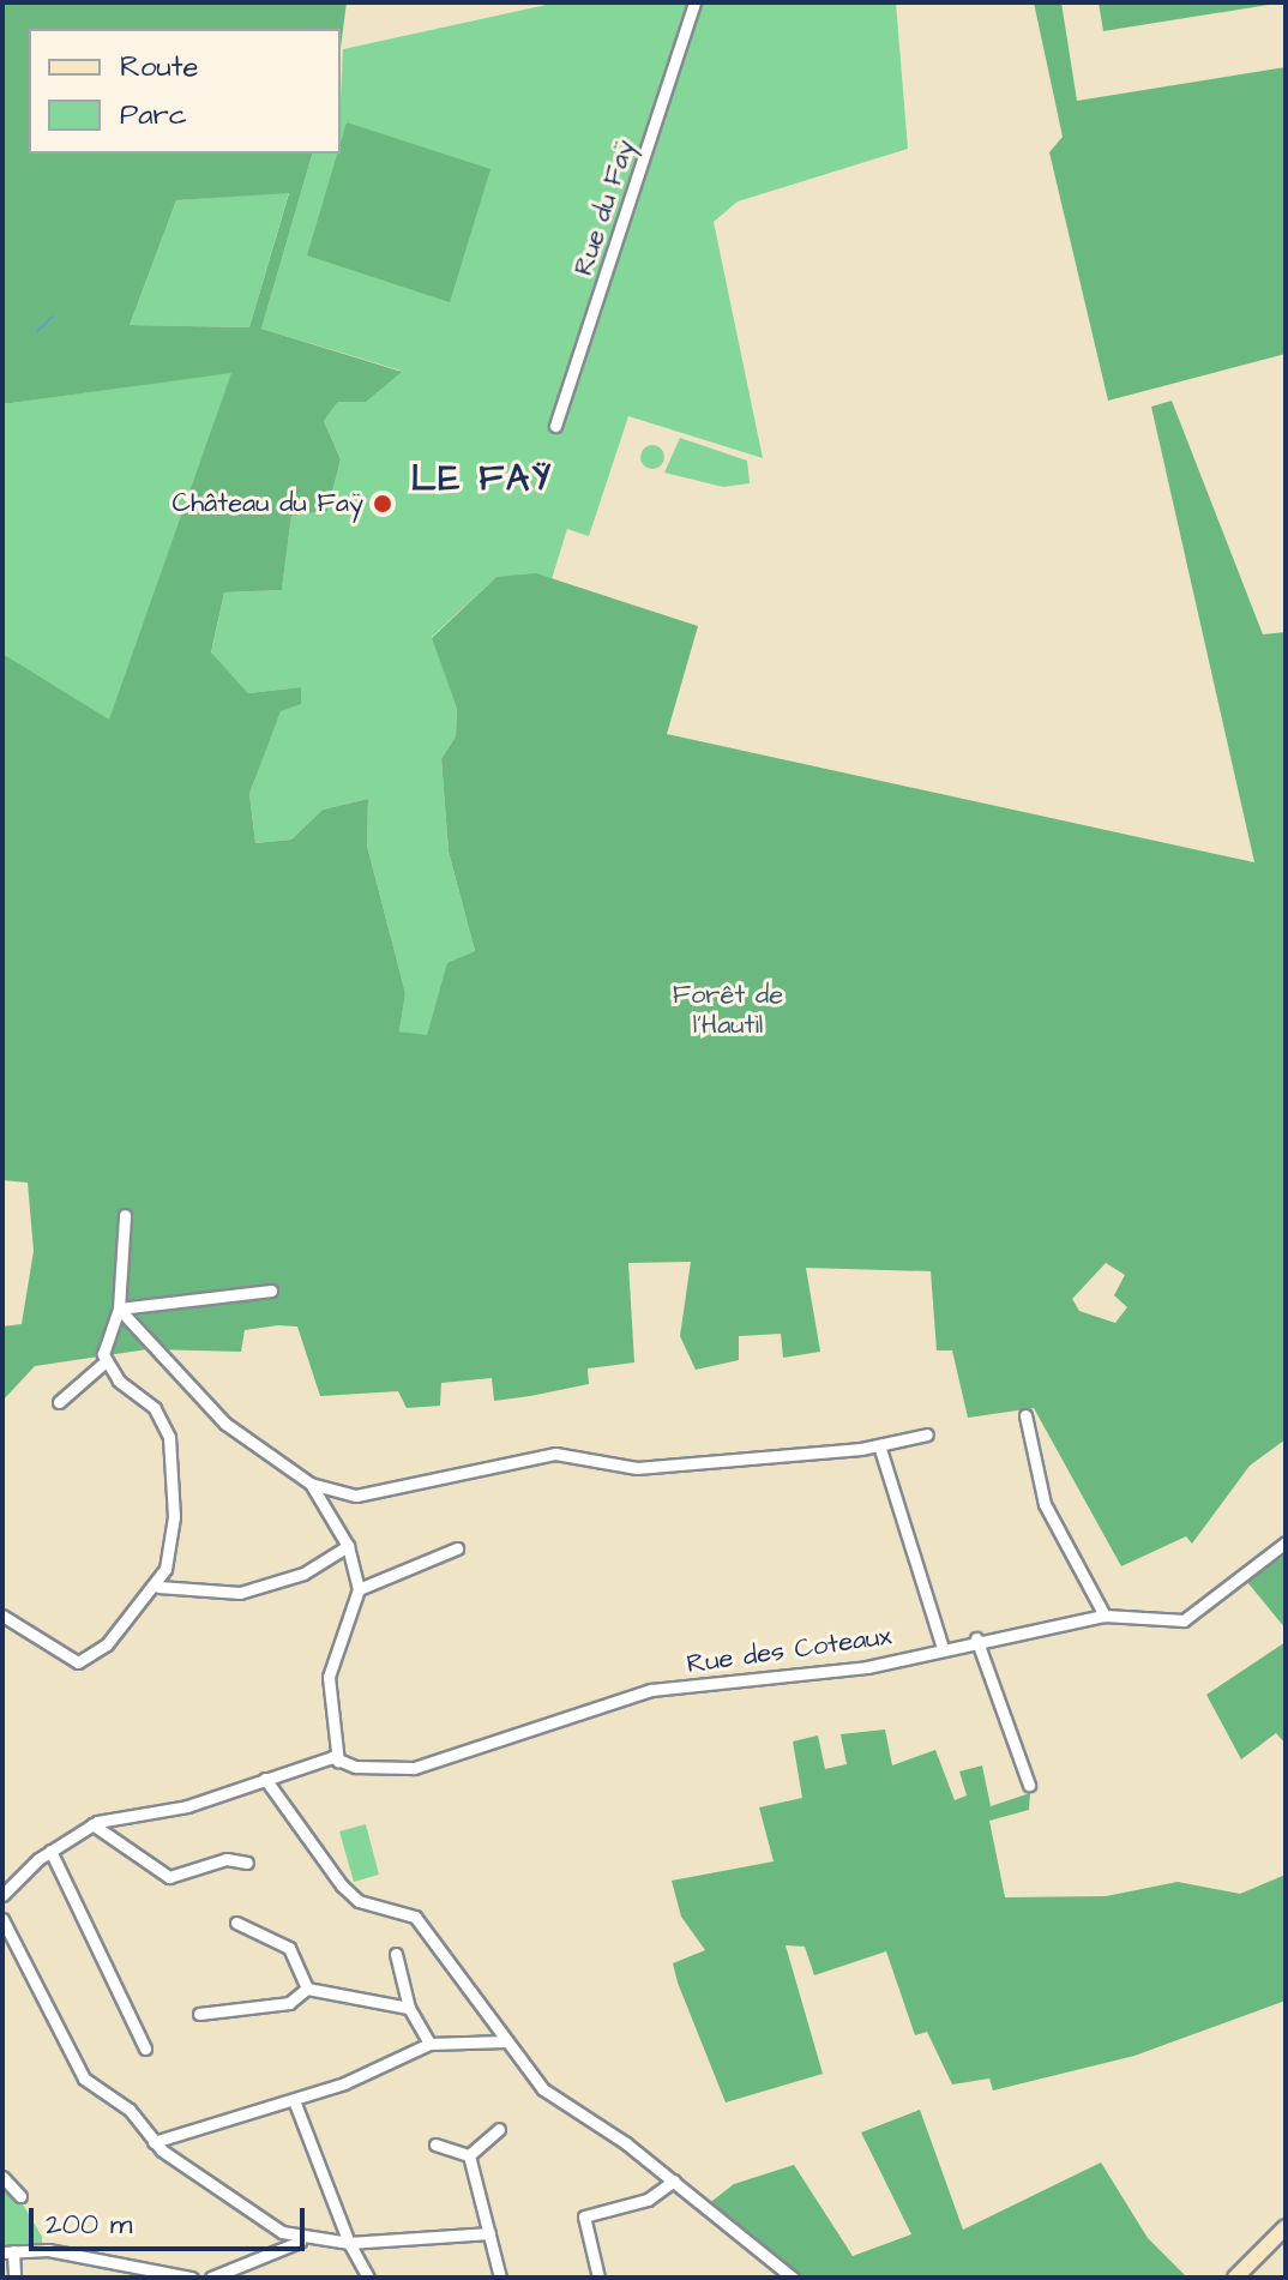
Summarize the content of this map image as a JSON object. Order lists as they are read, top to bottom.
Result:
{
  "streets": {
    "street": ["Rue du Faÿ", "Rue des Coteaux"]
  },
  "districts": ["LE FAŸ"],
  "parks": ["Forêt de l'Hautil"],
  "places": ["Château du Faÿ"],
  "legend": ["Route", "Parc"],
  "scale_bar": "200 m"
}
